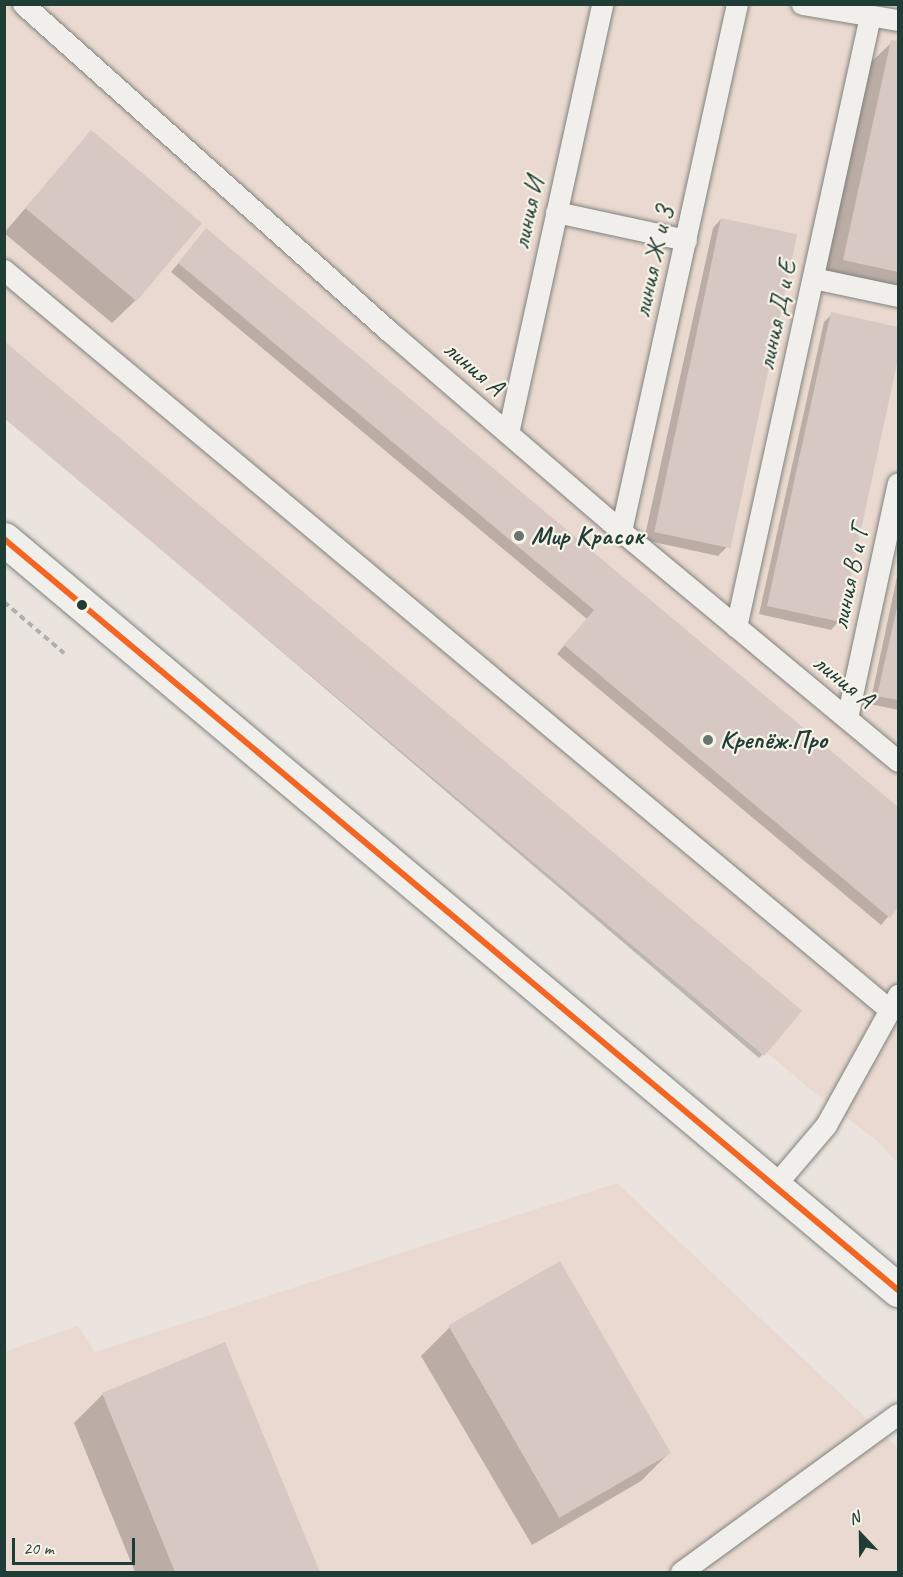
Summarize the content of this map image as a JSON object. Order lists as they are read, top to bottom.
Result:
{
  "streets": {
    "lane": [
      "линия И",
      "линия Ж и З",
      "линия Д и Е",
      "линия А",
      "линия В и Г"
    ]
  },
  "crossings": [
    ["линия И", "линия А"],
    ["линия Ж и З", "линия А"],
    ["линия Д и Е", "линия А"],
    ["линия А", "линия В и Г"]
  ],
  "places": ["Мир Красок", "Крепёж.Про"],
  "scale_bar": "20 m",
  "north": "top"
}
